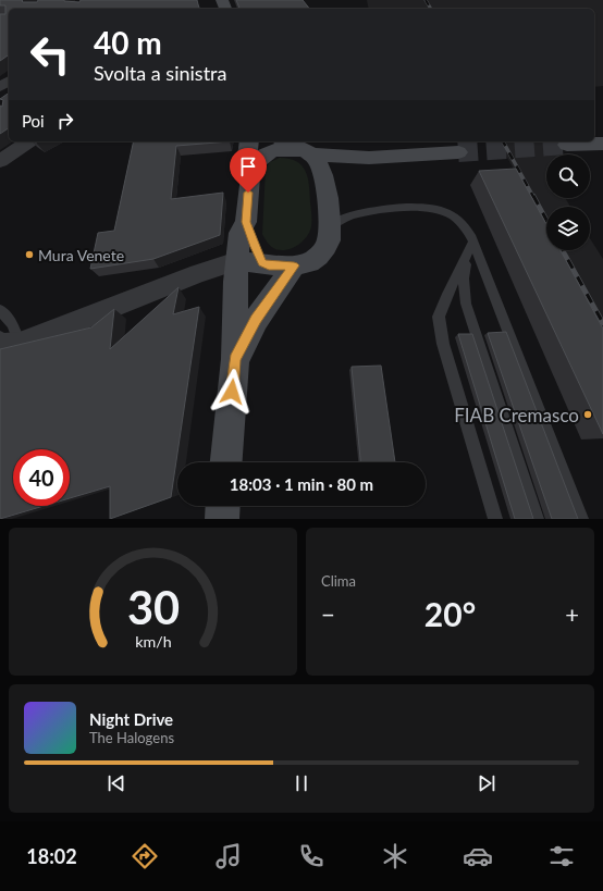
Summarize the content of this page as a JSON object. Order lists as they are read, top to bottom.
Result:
{
  "places": ["Mura Venete", "FIAB Cremasco"],
  "page": {
    "turn": ["40 m", "Svolta a sinistra"],
    "then": "Poi",
    "limit": "40",
    "trip": "18:03 · 1 min · 80 m",
    "tile": "Clima",
    "heat": ["−", "20°", "+"],
    "song": ["Night Drive", "The Halogens"],
    "tabs": "18:02",
    "gauge": ["30", "km/h"]
  }
}
